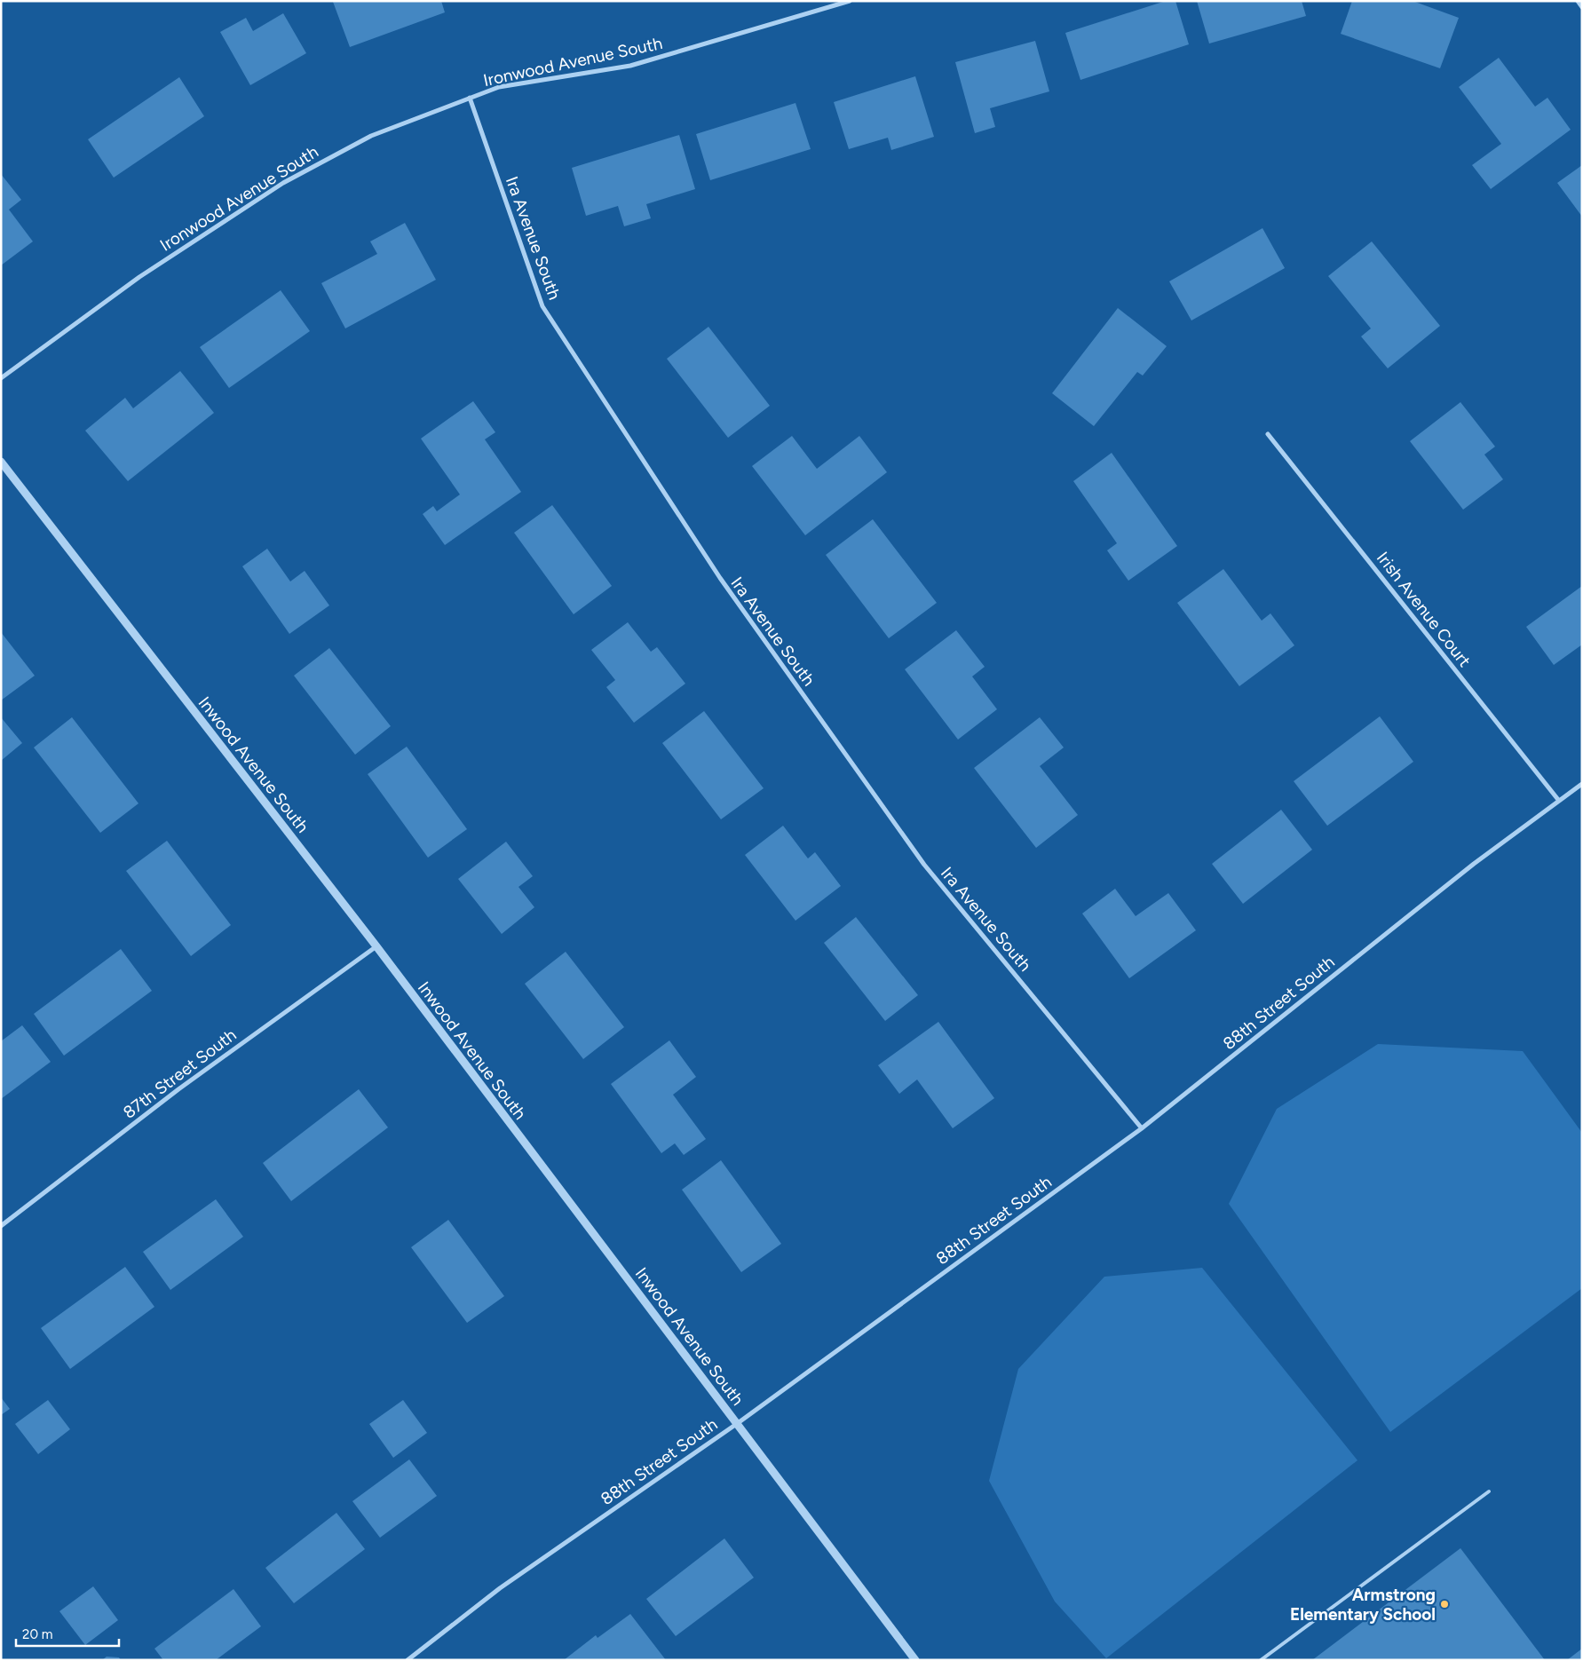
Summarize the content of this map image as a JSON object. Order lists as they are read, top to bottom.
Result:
{
  "streets": {
    "street": [
      "Ironwood Avenue South",
      "Ira Avenue South",
      "Irish Avenue Court",
      "Inwood Avenue South",
      "88th Street South",
      "87th Street South"
    ]
  },
  "crossings": [
    ["Ironwood Avenue South", "Ira Avenue South"],
    ["Ira Avenue South", "88th Street South"],
    ["Irish Avenue Court", "88th Street South"],
    ["Inwood Avenue South", "88th Street South"],
    ["Inwood Avenue South", "87th Street South"]
  ],
  "places": ["Armstrong Elementary School"],
  "scale_bar": "20 m"
}
